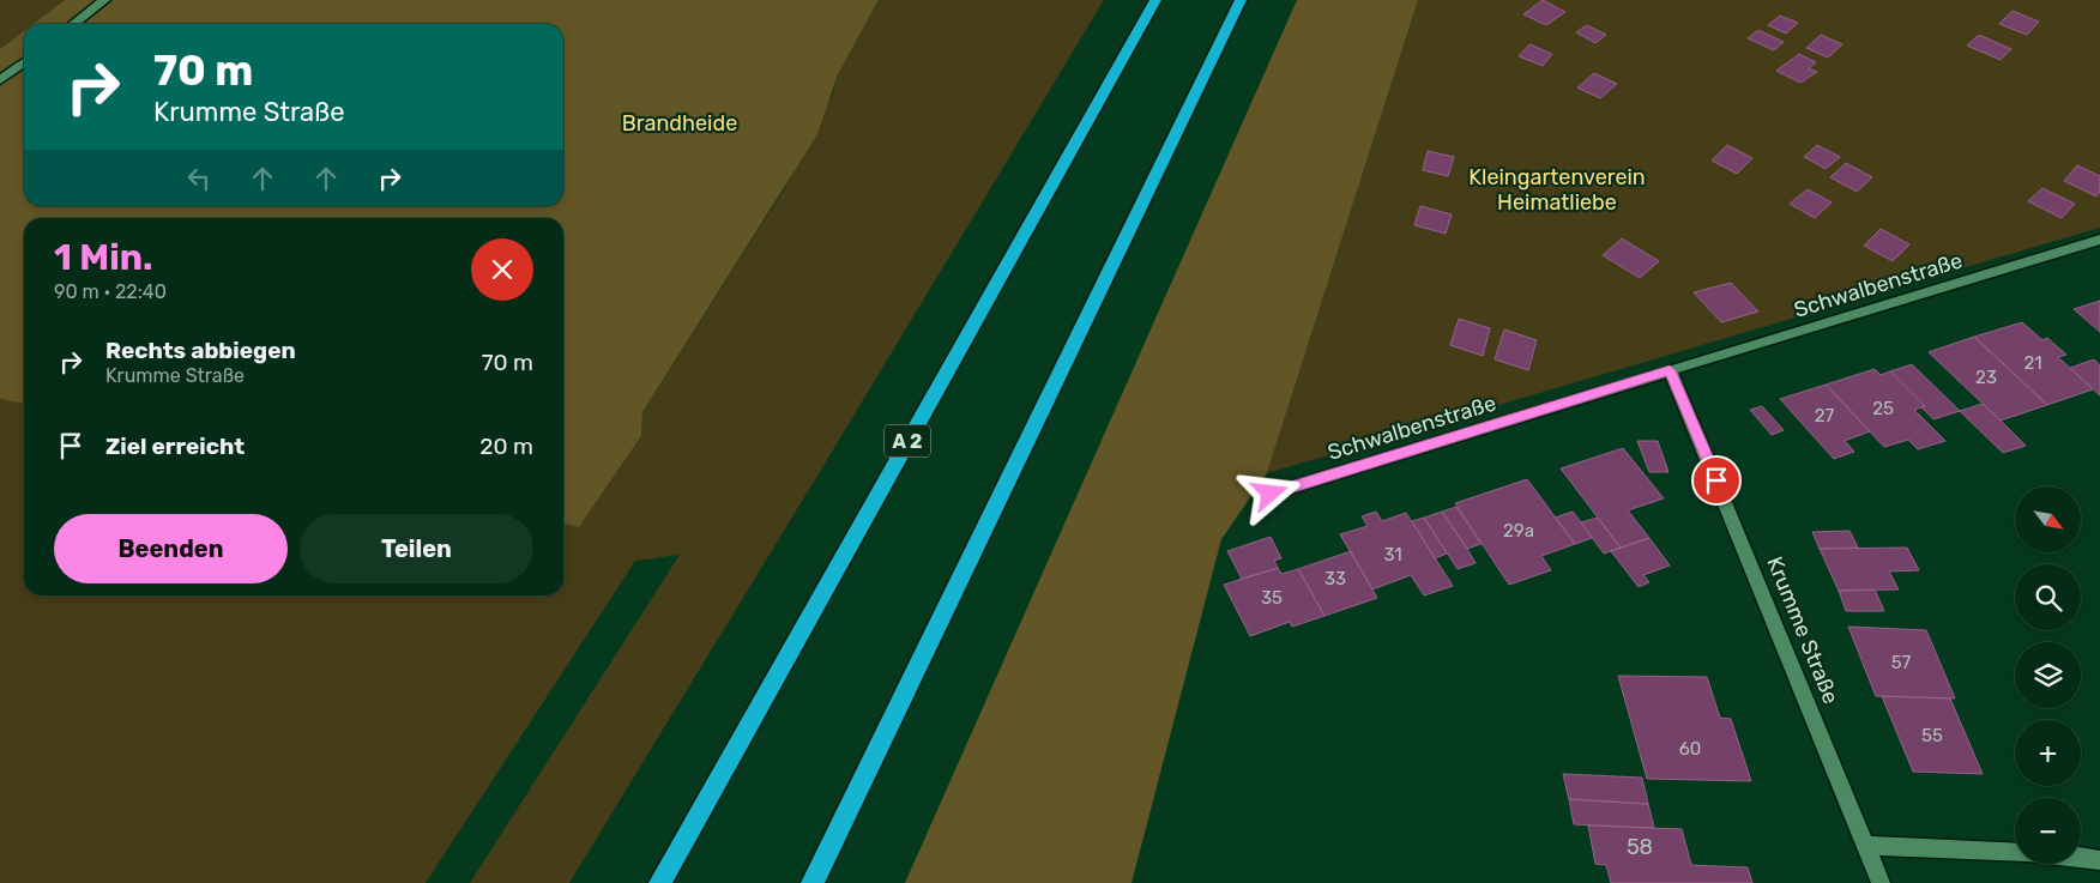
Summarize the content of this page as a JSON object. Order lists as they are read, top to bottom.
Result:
{
  "streets": {
    "highway": ["A 2"],
    "street": ["Schwalbenstraße", "Krumme Straße"]
  },
  "crossings": [
    ["Schwalbenstraße", "Krumme Straße"]
  ],
  "parks": ["Brandheide", "Kleingartenverein Heimatliebe"],
  "house_numbers": [
    "21",
    "23",
    "25",
    "27",
    "29a",
    "31",
    "33",
    "35",
    "57",
    "55",
    "60",
    "58"
  ],
  "north": "bottom right",
  "page": {
    "turn": ["70 m", "Krumme Straße"],
    "heading": ["1 Min.", "90 m · 22:40"],
    "list": [
      {
        "name": "Rechts abbiegen",
        "note": "Krumme Straße",
        "value": "70 m"
      },
      {
        "name": "Ziel erreicht",
        "value": "20 m"
      }
    ],
    "map_buttons": ["+", "−"],
    "buttons": ["Beenden", "Teilen"]
  }
}
